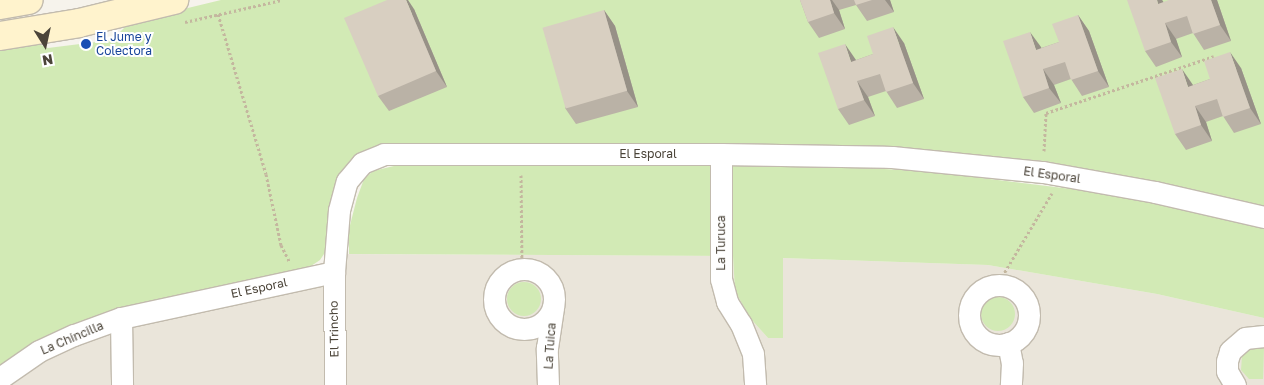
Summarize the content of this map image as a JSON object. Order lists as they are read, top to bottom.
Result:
{
  "streets": {
    "street": [
      "El Esporal",
      "La Turuca",
      "El Trincho",
      "La Chincilla",
      "La Tuica"
    ]
  },
  "crossings": [
    ["El Esporal", "La Turuca"],
    ["El Esporal", "El Trincho"],
    ["El Esporal", "La Chincilla"]
  ],
  "places": ["El Jume y Colectora"],
  "north": "bottom"
}
